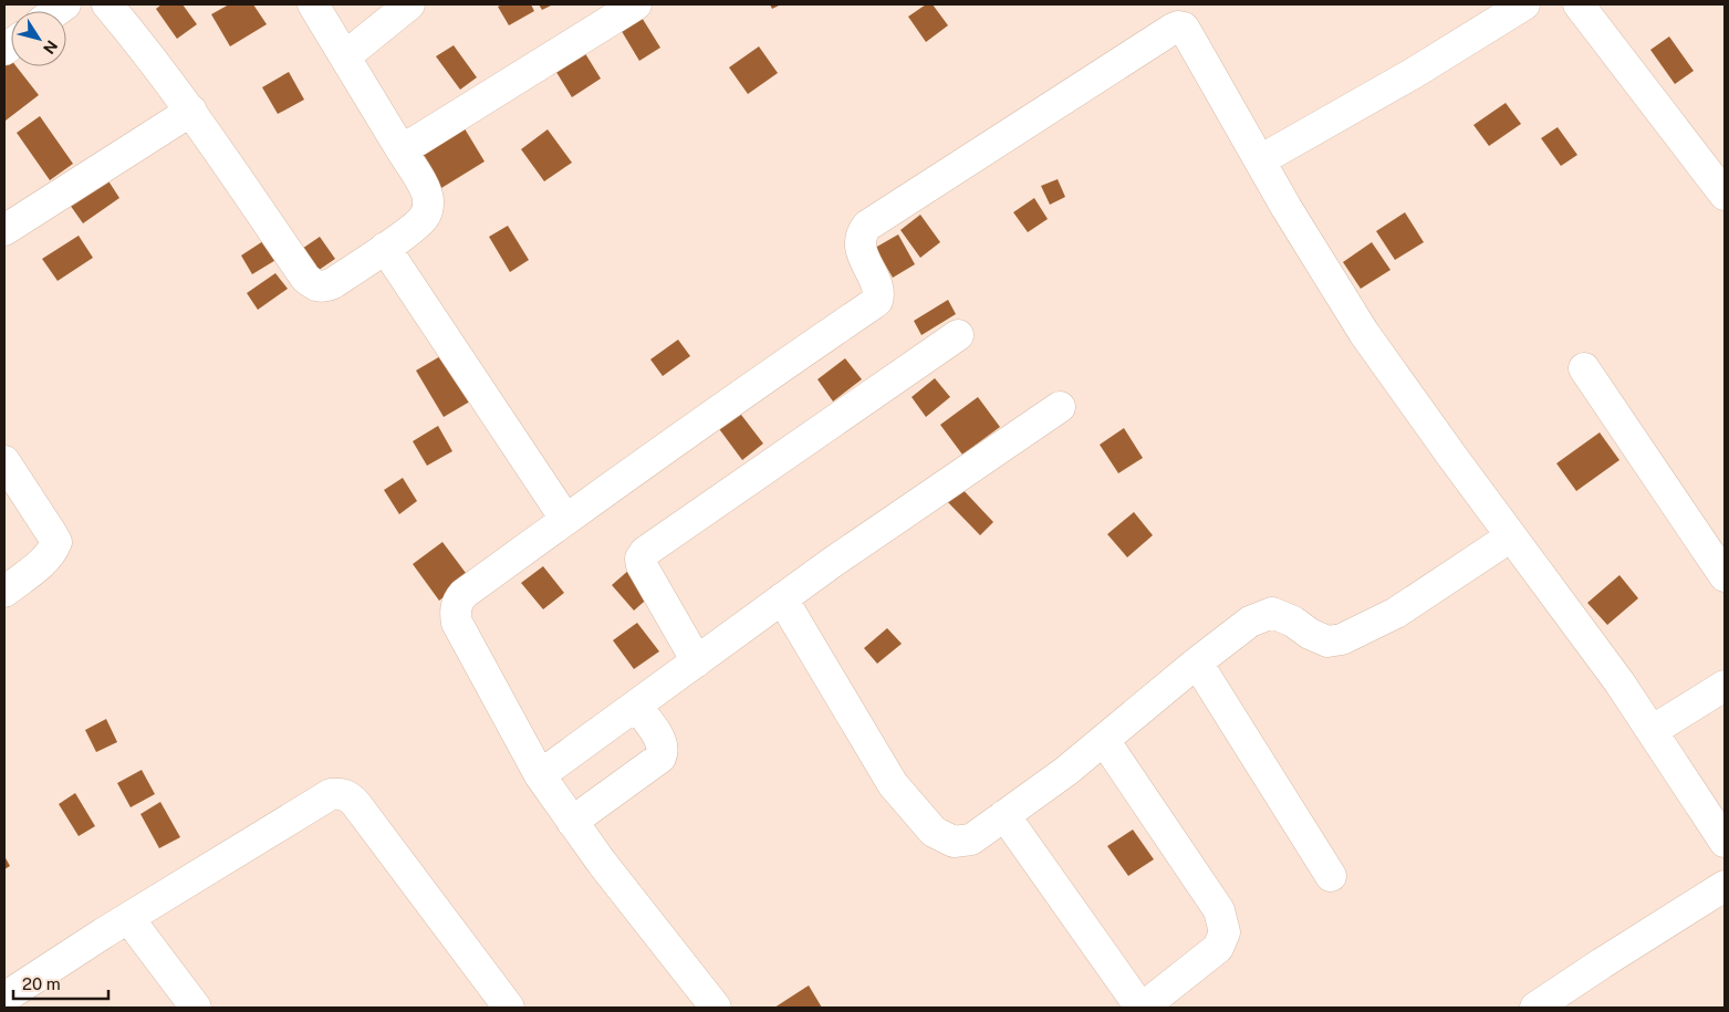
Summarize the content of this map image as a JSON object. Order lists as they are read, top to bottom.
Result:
{
  "scale_bar": "20 m",
  "north": "bottom right"
}
